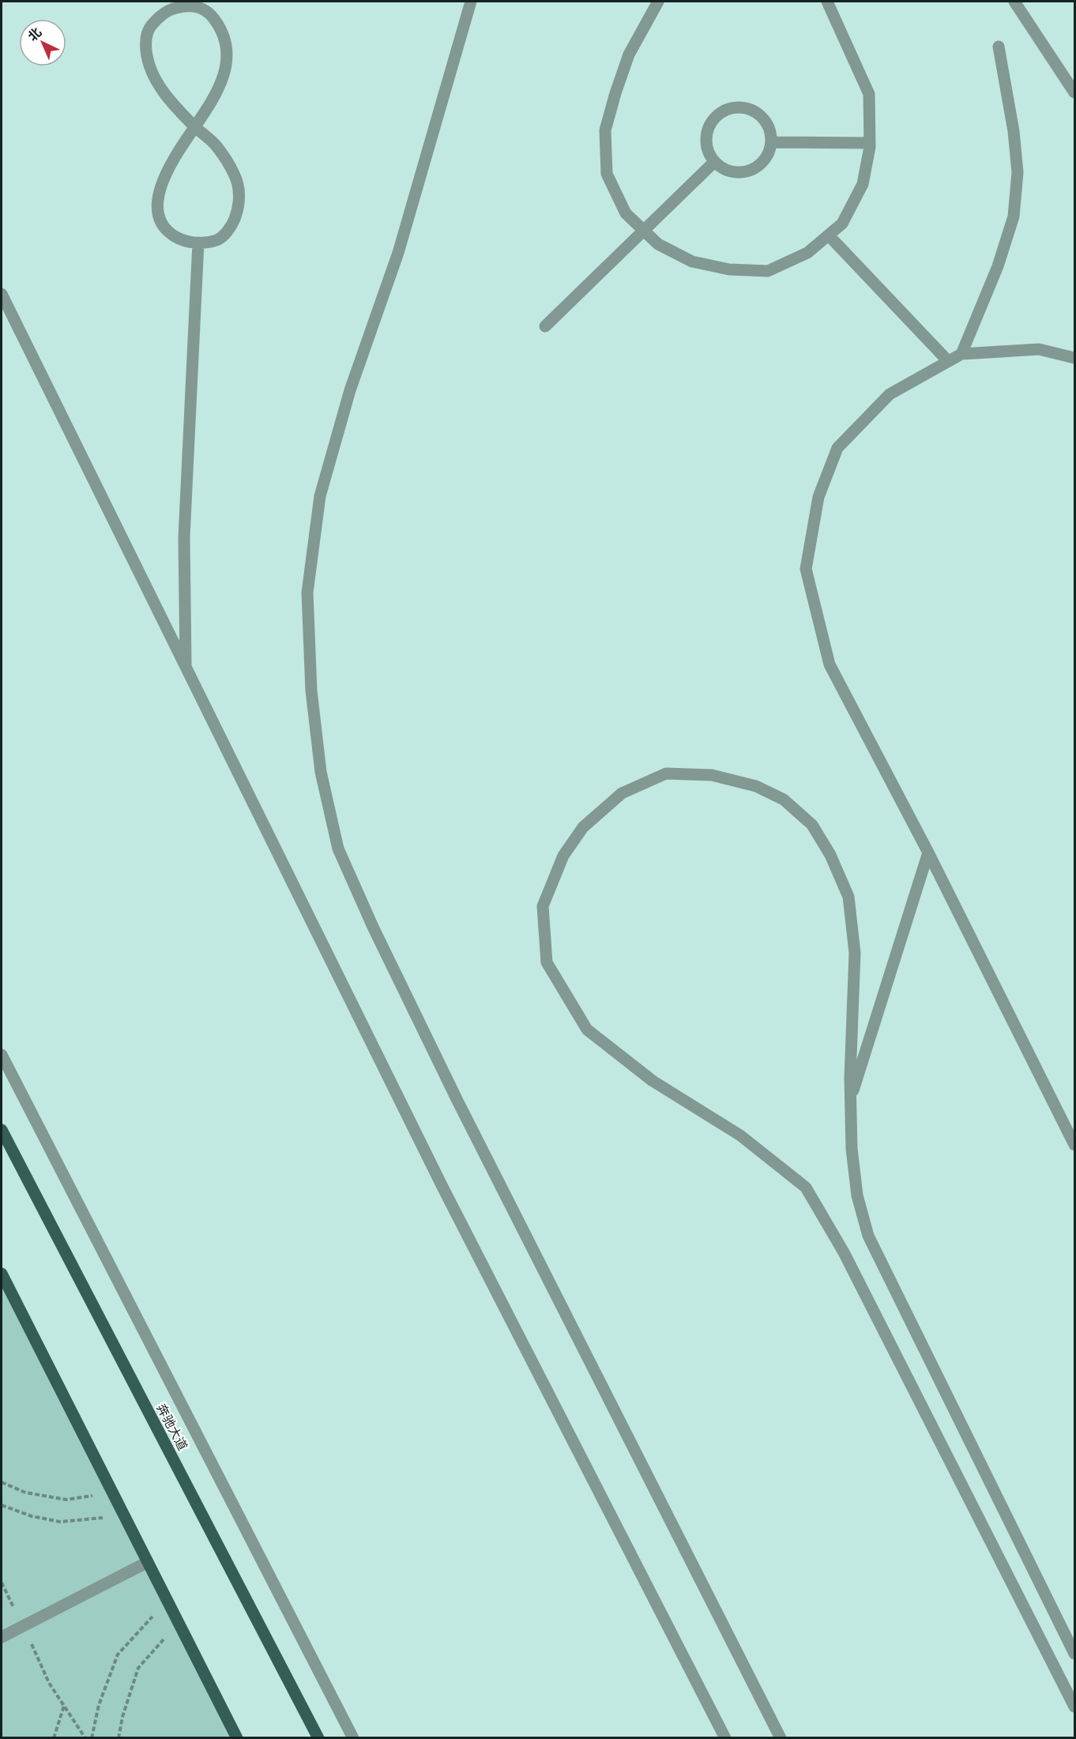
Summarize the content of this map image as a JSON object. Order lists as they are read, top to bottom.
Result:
{
  "streets": {
    "main road": ["奔驰大道"]
  },
  "north": "top left"
}
